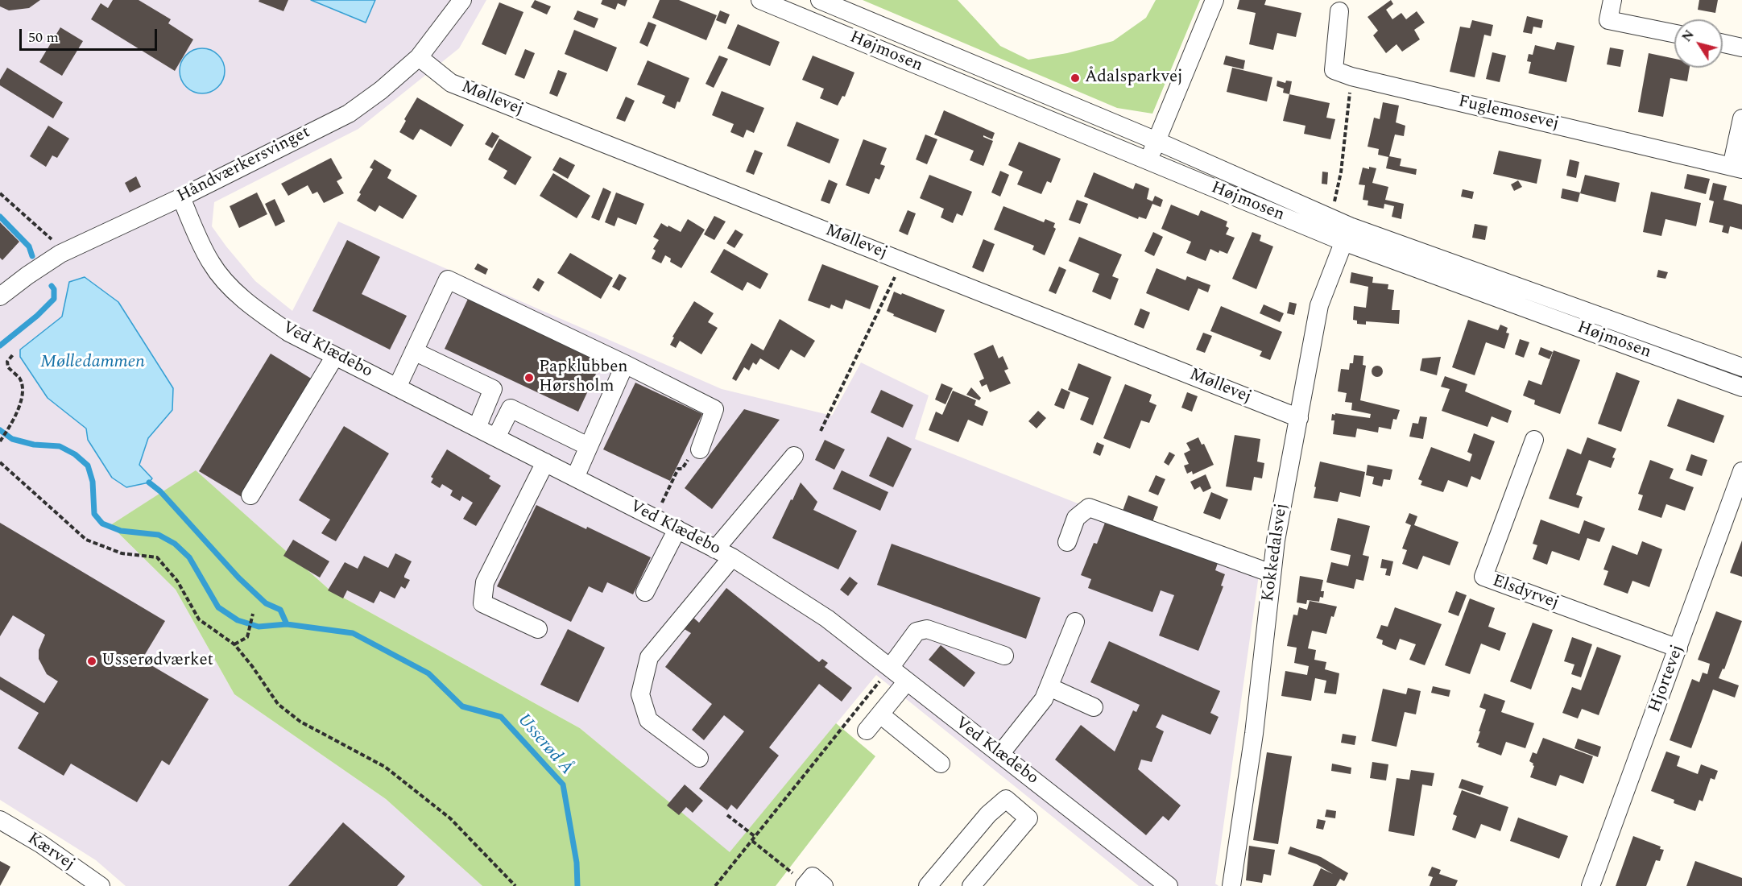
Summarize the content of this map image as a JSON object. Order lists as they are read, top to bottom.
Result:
{
  "streets": {
    "street": [
      "Højmosen",
      "Møllevej",
      "Fuglemosevej",
      "Håndværkersvinget",
      "Ved Klædebo",
      "Kokkedalsvej",
      "Elsdyrvej",
      "Hjortevej",
      "Kærvej"
    ]
  },
  "crossings": [
    ["Højmosen", "Kokkedalsvej"],
    ["Møllevej", "Håndværkersvinget"],
    ["Møllevej", "Kokkedalsvej"],
    ["Håndværkersvinget", "Ved Klædebo"],
    ["Elsdyrvej", "Hjortevej"]
  ],
  "water": ["Mølledammen", "Usserød Å"],
  "places": ["Ådalsparkvej", "Papklubben Hørsholm", "Usserødværket"],
  "scale_bar": "50 m",
  "north": "top left"
}
